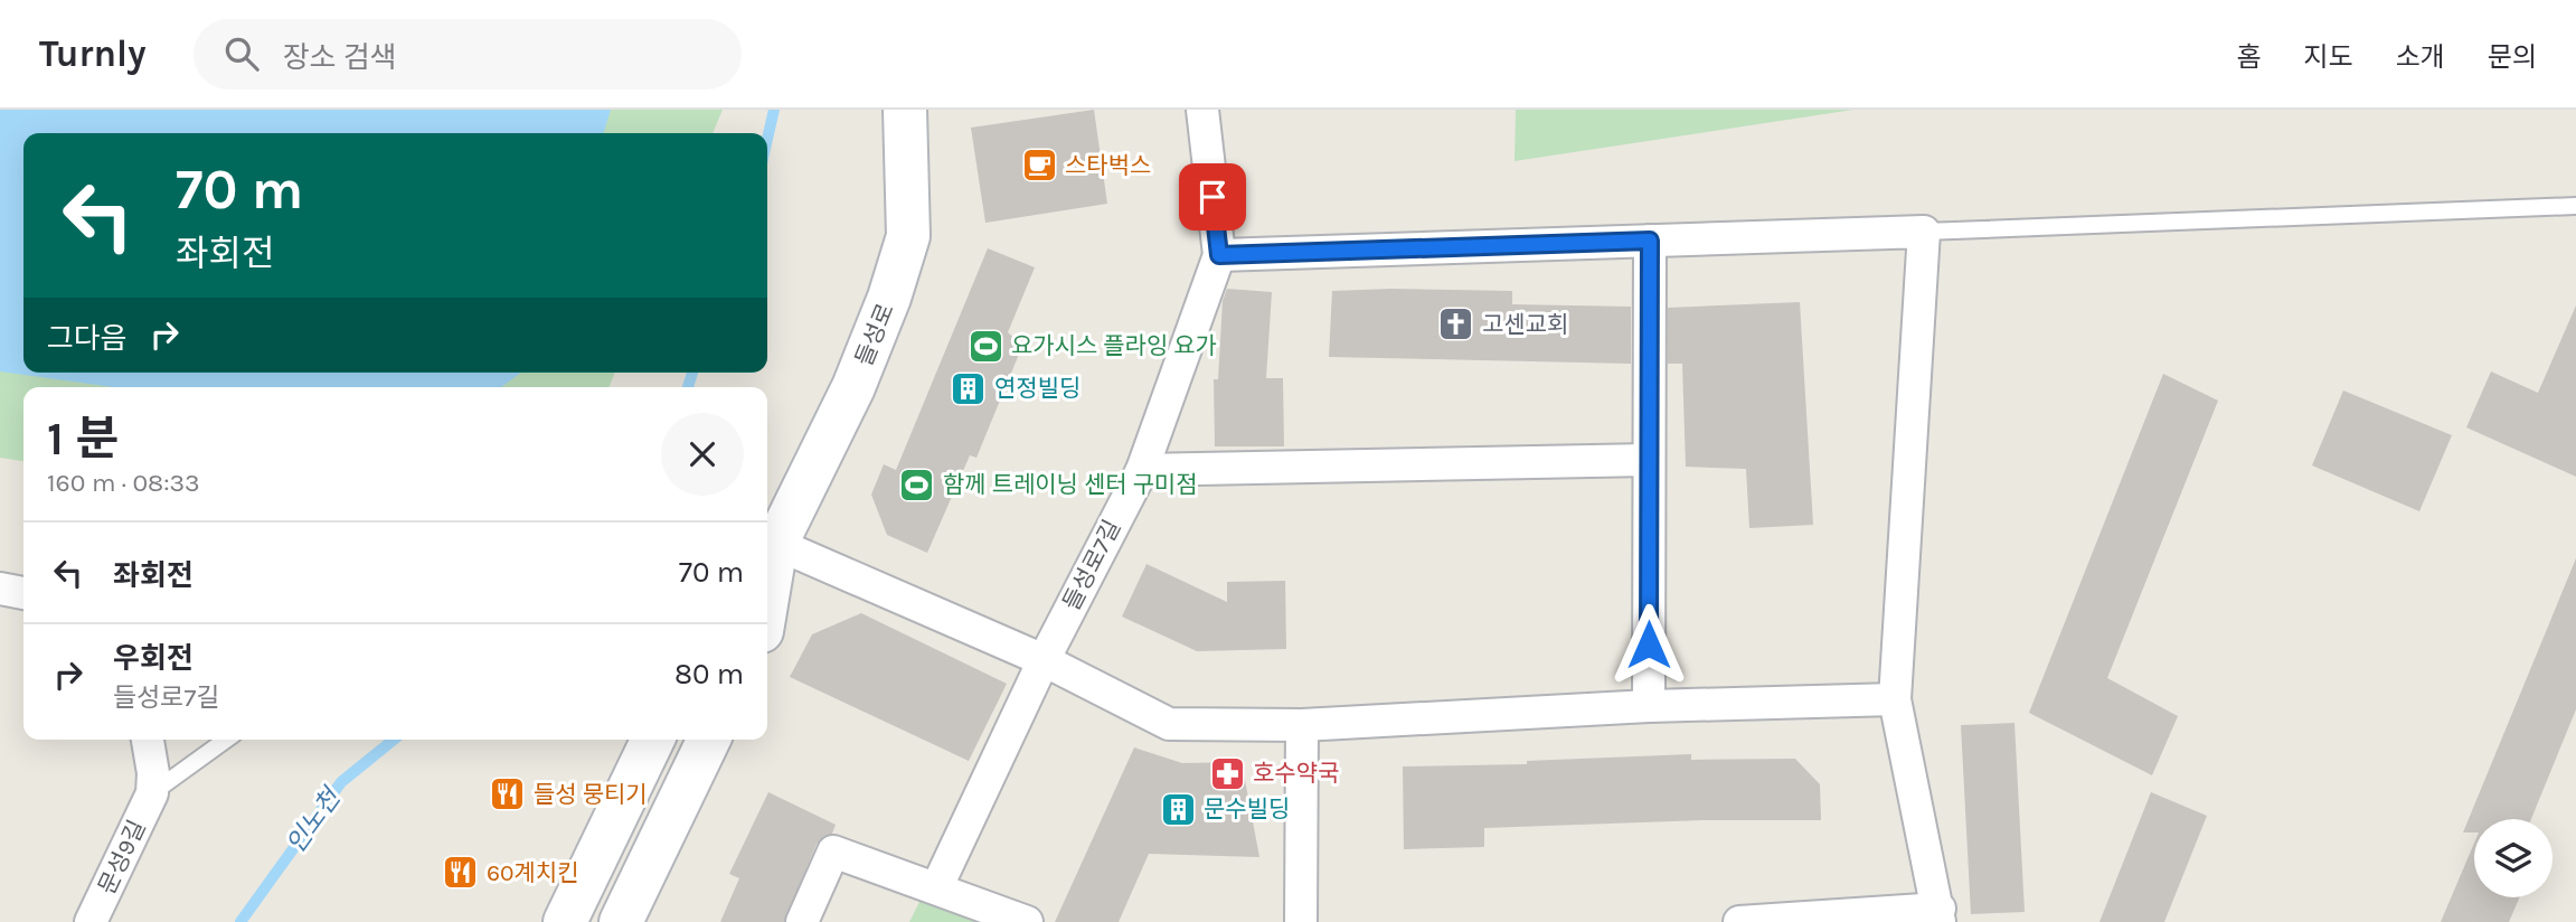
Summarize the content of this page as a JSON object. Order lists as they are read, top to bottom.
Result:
{
  "streets": {
    "street": ["들성로", "들성로7길", "문성9길"]
  },
  "water": ["인노천"],
  "places": {
    "cafe": ["스타벅스"],
    "church": ["고센교회"],
    "sports": ["요가시스 플라잉 요가", "함께 트레이닝 센터 구미점"],
    "building": ["연정빌딩", "문수빌딩"],
    "pharmacy": ["호수약국"],
    "restaurant": ["들성 뭉티기", "60계치킨"]
  },
  "page": {
    "header": "Turnly",
    "search": "장소 검색",
    "nav": [
      "홈",
      "지도",
      "소개",
      "문의"
    ],
    "turn": ["70 m", "좌회전"],
    "then": "그다음",
    "heading": ["1 분", "160 m · 08:33"],
    "list": [
      {
        "name": "좌회전",
        "value": "70 m"
      },
      {
        "name": "우회전",
        "note": "들성로7길",
        "value": "80 m"
      }
    ]
  }
}
